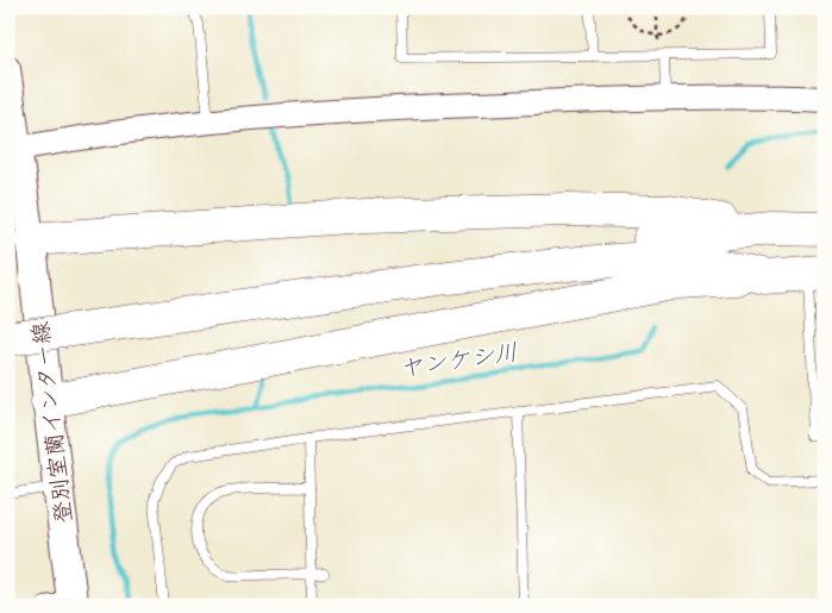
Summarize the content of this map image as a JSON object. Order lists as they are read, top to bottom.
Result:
{
  "streets": {
    "main road": ["登別室蘭インター線"]
  },
  "water": ["ヤンケシ川"]
}
